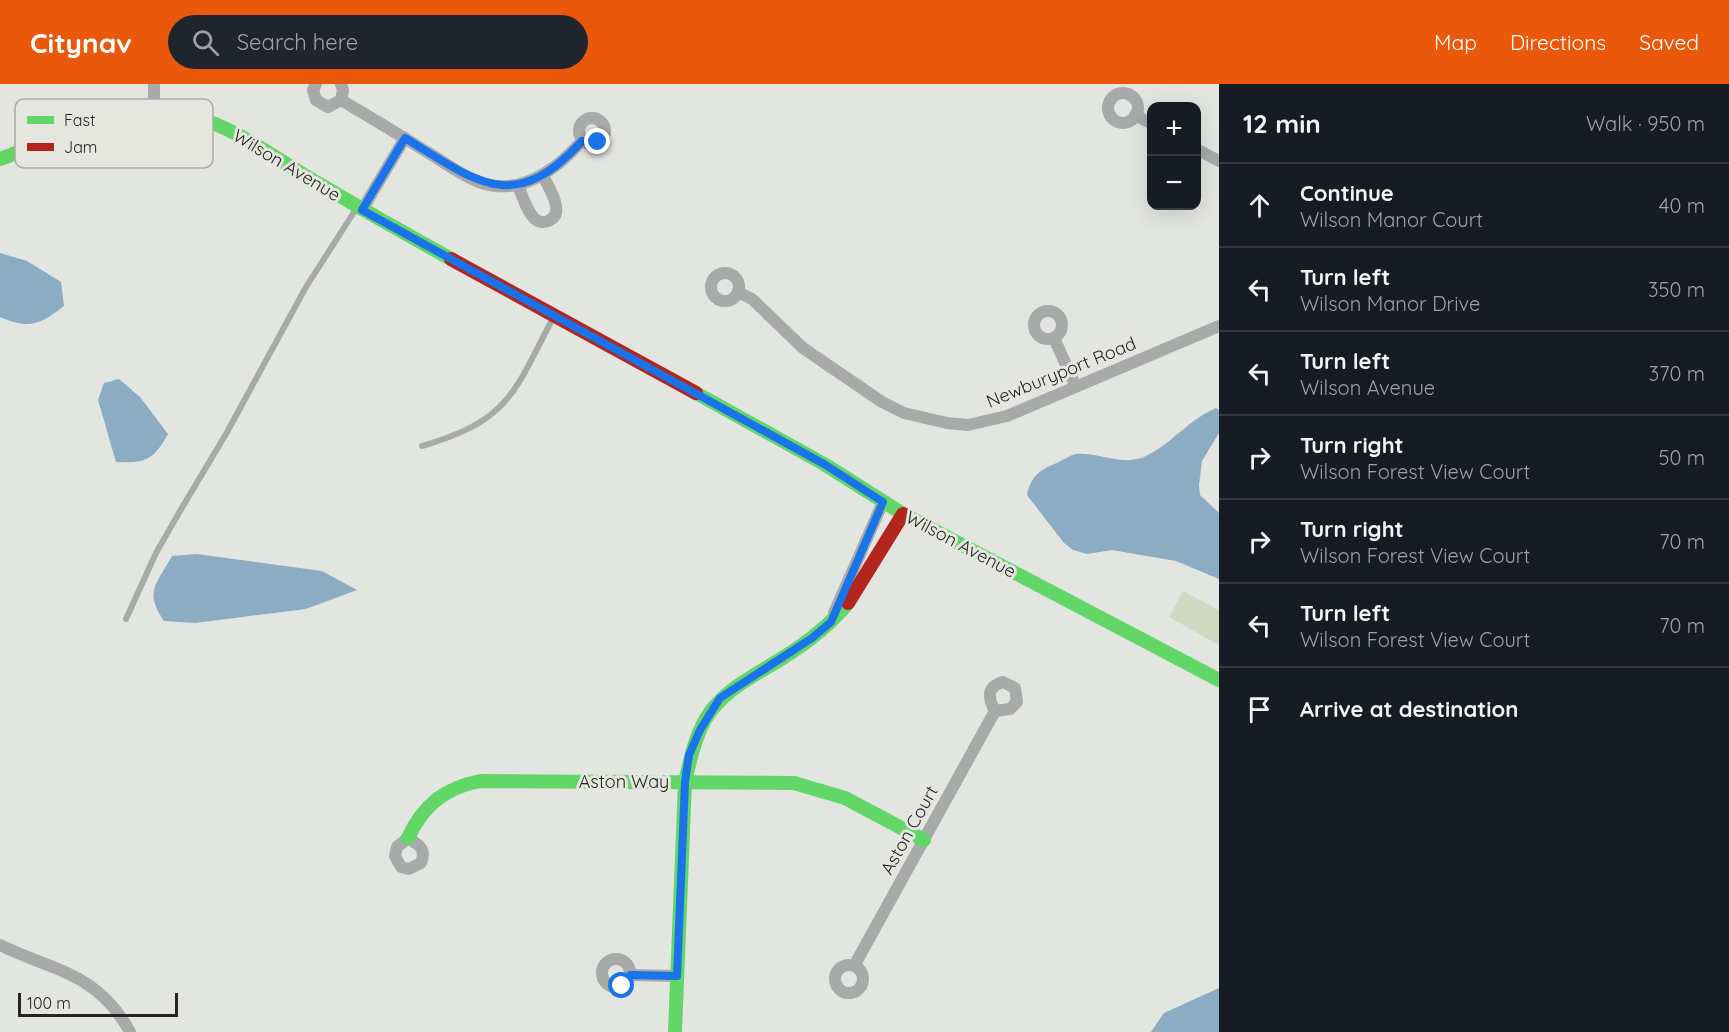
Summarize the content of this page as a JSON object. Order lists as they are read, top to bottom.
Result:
{
  "streets": {
    "street": [
      "Wilson Avenue",
      "Newburyport Road",
      "Aston Way",
      "Aston Court"
    ]
  },
  "crossings": [
    ["Aston Way", "Aston Court"]
  ],
  "legend": ["Fast", "Jam"],
  "scale_bar": "100 m",
  "page": {
    "header": "Citynav",
    "search": "Search here",
    "nav": ["Map", "Directions", "Saved"],
    "heading": ["12 min", "Walk · 950 m"],
    "map_buttons": ["+", "−"],
    "list": [
      ["Continue", "Wilson Manor Court", "40 m"],
      ["Turn left", "Wilson Manor Drive", "350 m"],
      ["Turn left", "Wilson Avenue", "370 m"],
      ["Turn right", "Wilson Forest View Court", "50 m"],
      ["Turn right", "Wilson Forest View Court", "70 m"],
      ["Turn left", "Wilson Forest View Court", "70 m"],
      "Arrive at destination"
    ],
    "scale": "100 m"
  }
}
